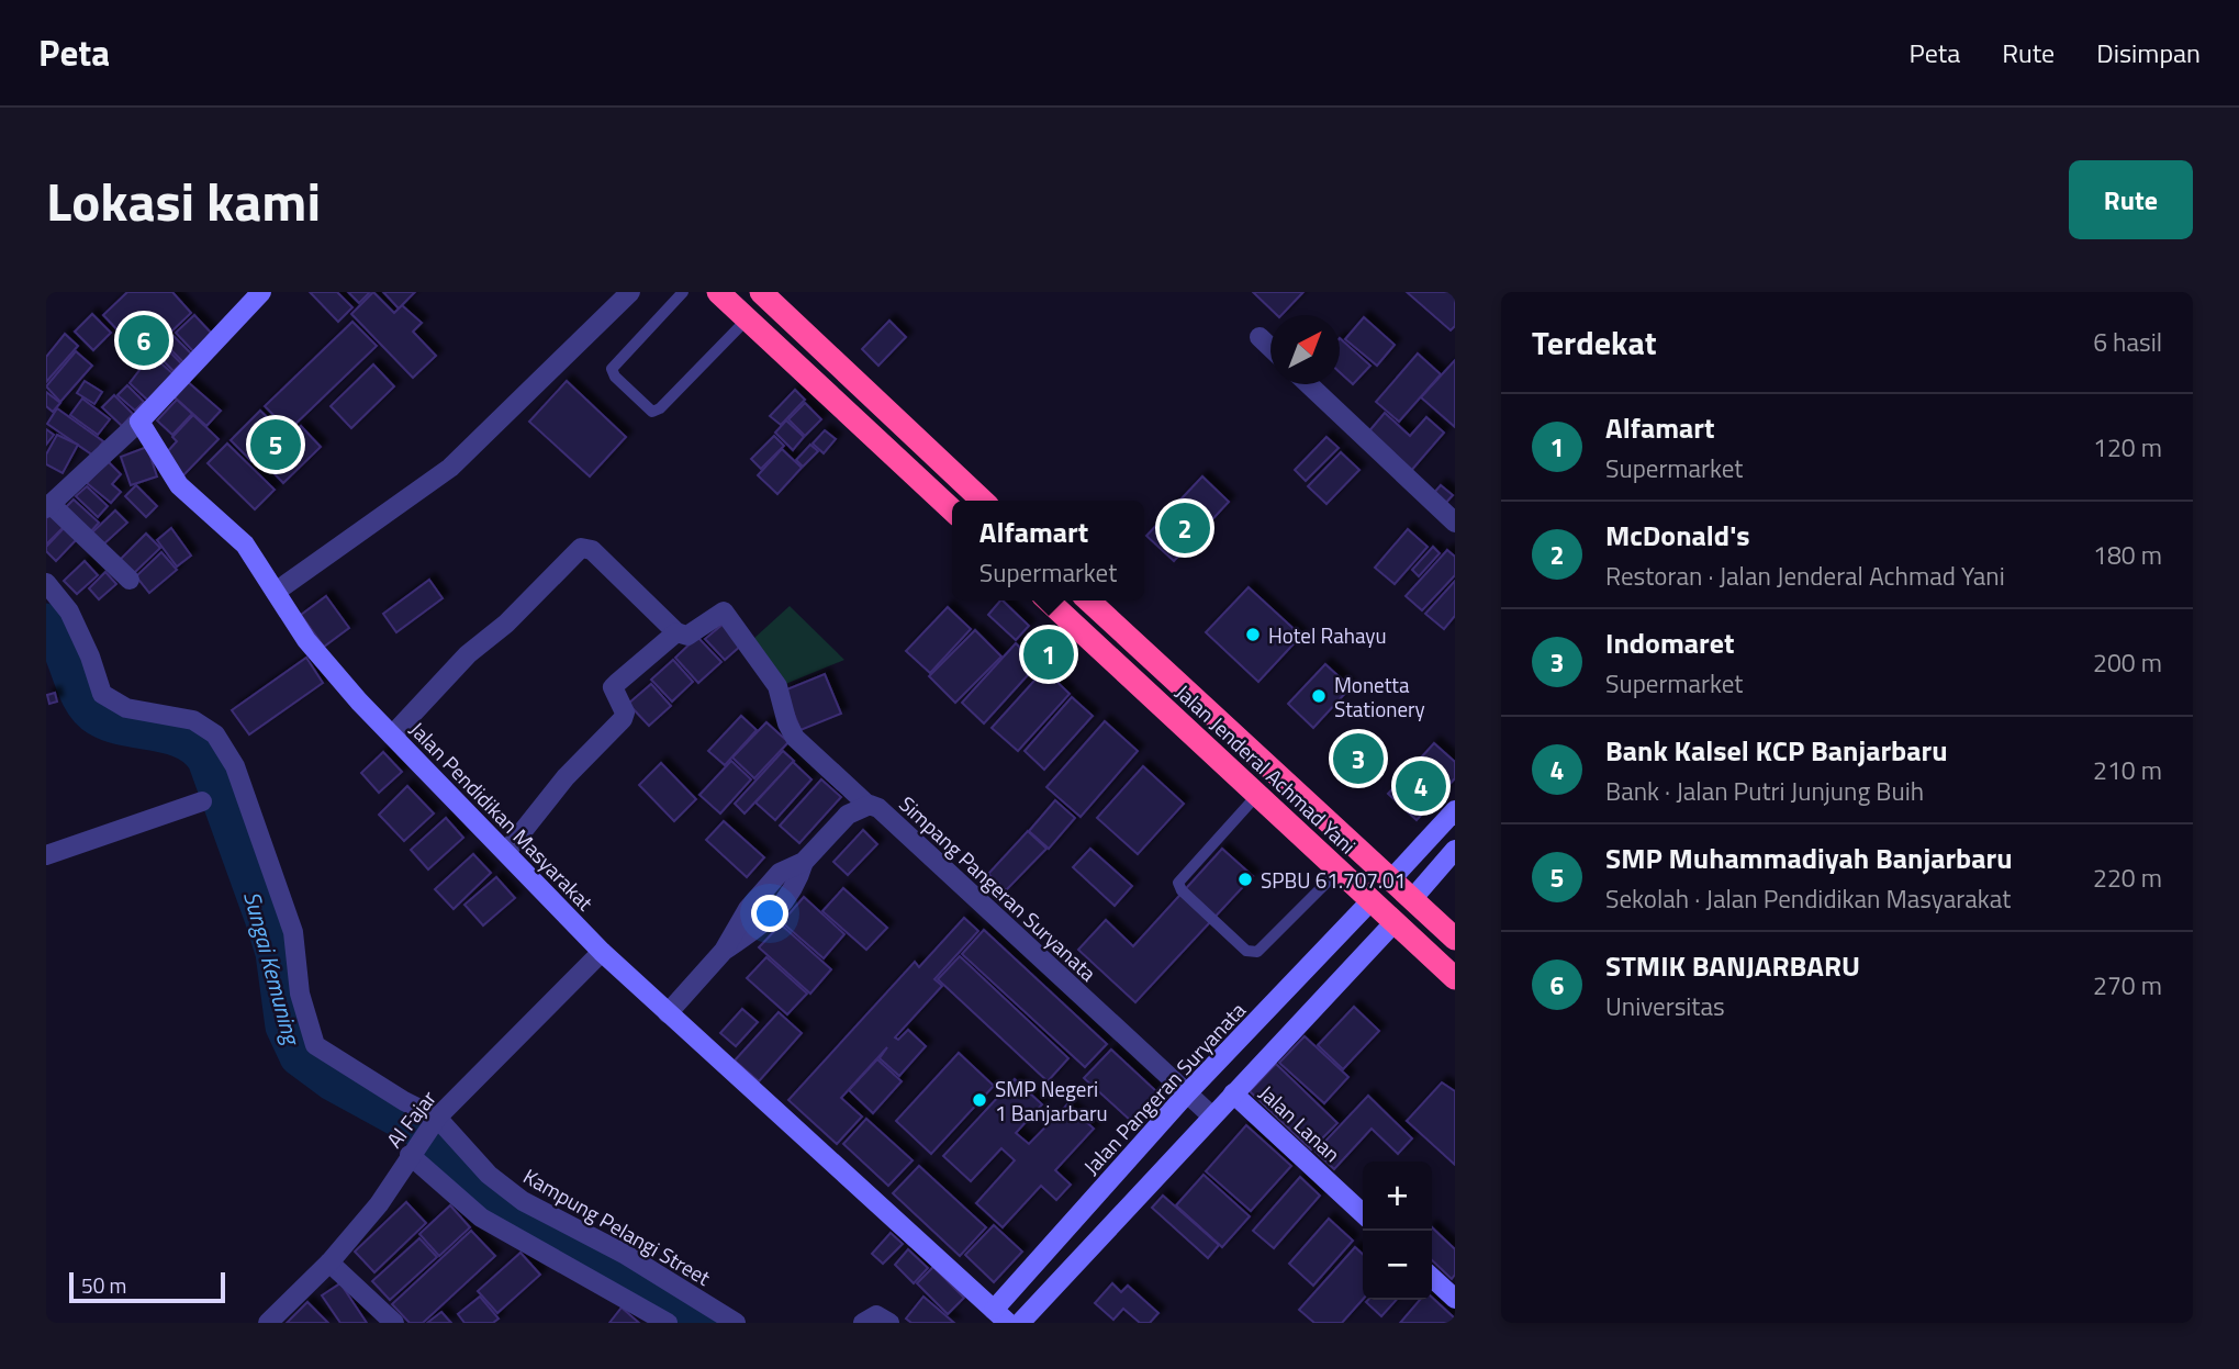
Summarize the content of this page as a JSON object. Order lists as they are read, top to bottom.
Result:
{
  "streets": {
    "highway": ["Jalan Jenderal Achmad Yani"],
    "street": [
      "Jalan Pendidikan Masyarakat",
      "Simpang Pangeran Suryanata",
      "Jalan Pangeran Suryanata",
      "Al Fajar",
      "Jalan Lanan",
      "Kampung Pelangi Street"
    ]
  },
  "crossings": [
    ["Jalan Jenderal Achmad Yani", "Jalan Pangeran Suryanata"],
    ["Jalan Pendidikan Masyarakat", "Simpang Pangeran Suryanata"],
    ["Jalan Pendidikan Masyarakat", "Jalan Pangeran Suryanata"],
    ["Jalan Pendidikan Masyarakat", "Al Fajar"],
    ["Simpang Pangeran Suryanata", "Jalan Pangeran Suryanata"],
    ["Al Fajar", "Kampung Pelangi Street"]
  ],
  "water": ["Sungai Kemuning"],
  "places": [
    "Hotel Rahayu",
    "Monetta Stationery",
    "SPBU 61.707.01",
    "SMP Negeri 1 Banjarbaru"
  ],
  "scale_bar": "50 m",
  "north": "top right",
  "page": {
    "header": "Peta",
    "nav": ["Peta", "Rute", "Disimpan"],
    "title": "Lokasi kami",
    "buttons": "Rute",
    "heading": ["Terdekat", "6 hasil"],
    "pins": [
      "6",
      "5",
      "2",
      "1",
      "3",
      "4"
    ],
    "list": [
      {
        "mark": "1",
        "name": "Alfamart",
        "note": "Supermarket",
        "value": "120 m"
      },
      {
        "mark": "2",
        "name": "McDonald's",
        "note": "Restoran · Jalan Jenderal Achmad Yani",
        "value": "180 m"
      },
      {
        "mark": "3",
        "name": "Indomaret",
        "note": "Supermarket",
        "value": "200 m"
      },
      {
        "mark": "4",
        "name": "Bank Kalsel KCP Banjarbaru",
        "note": "Bank · Jalan Putri Junjung Buih",
        "value": "210 m"
      },
      {
        "mark": "5",
        "name": "SMP Muhammadiyah Banjarbaru",
        "note": "Sekolah · Jalan Pendidikan Masyarakat",
        "value": "220 m"
      },
      {
        "mark": "6",
        "name": "STMIK BANJARBARU",
        "note": "Universitas",
        "value": "270 m"
      }
    ],
    "popup": ["Alfamart", "Supermarket"],
    "map_buttons": ["+", "−"],
    "scale": "50 m"
  }
}
